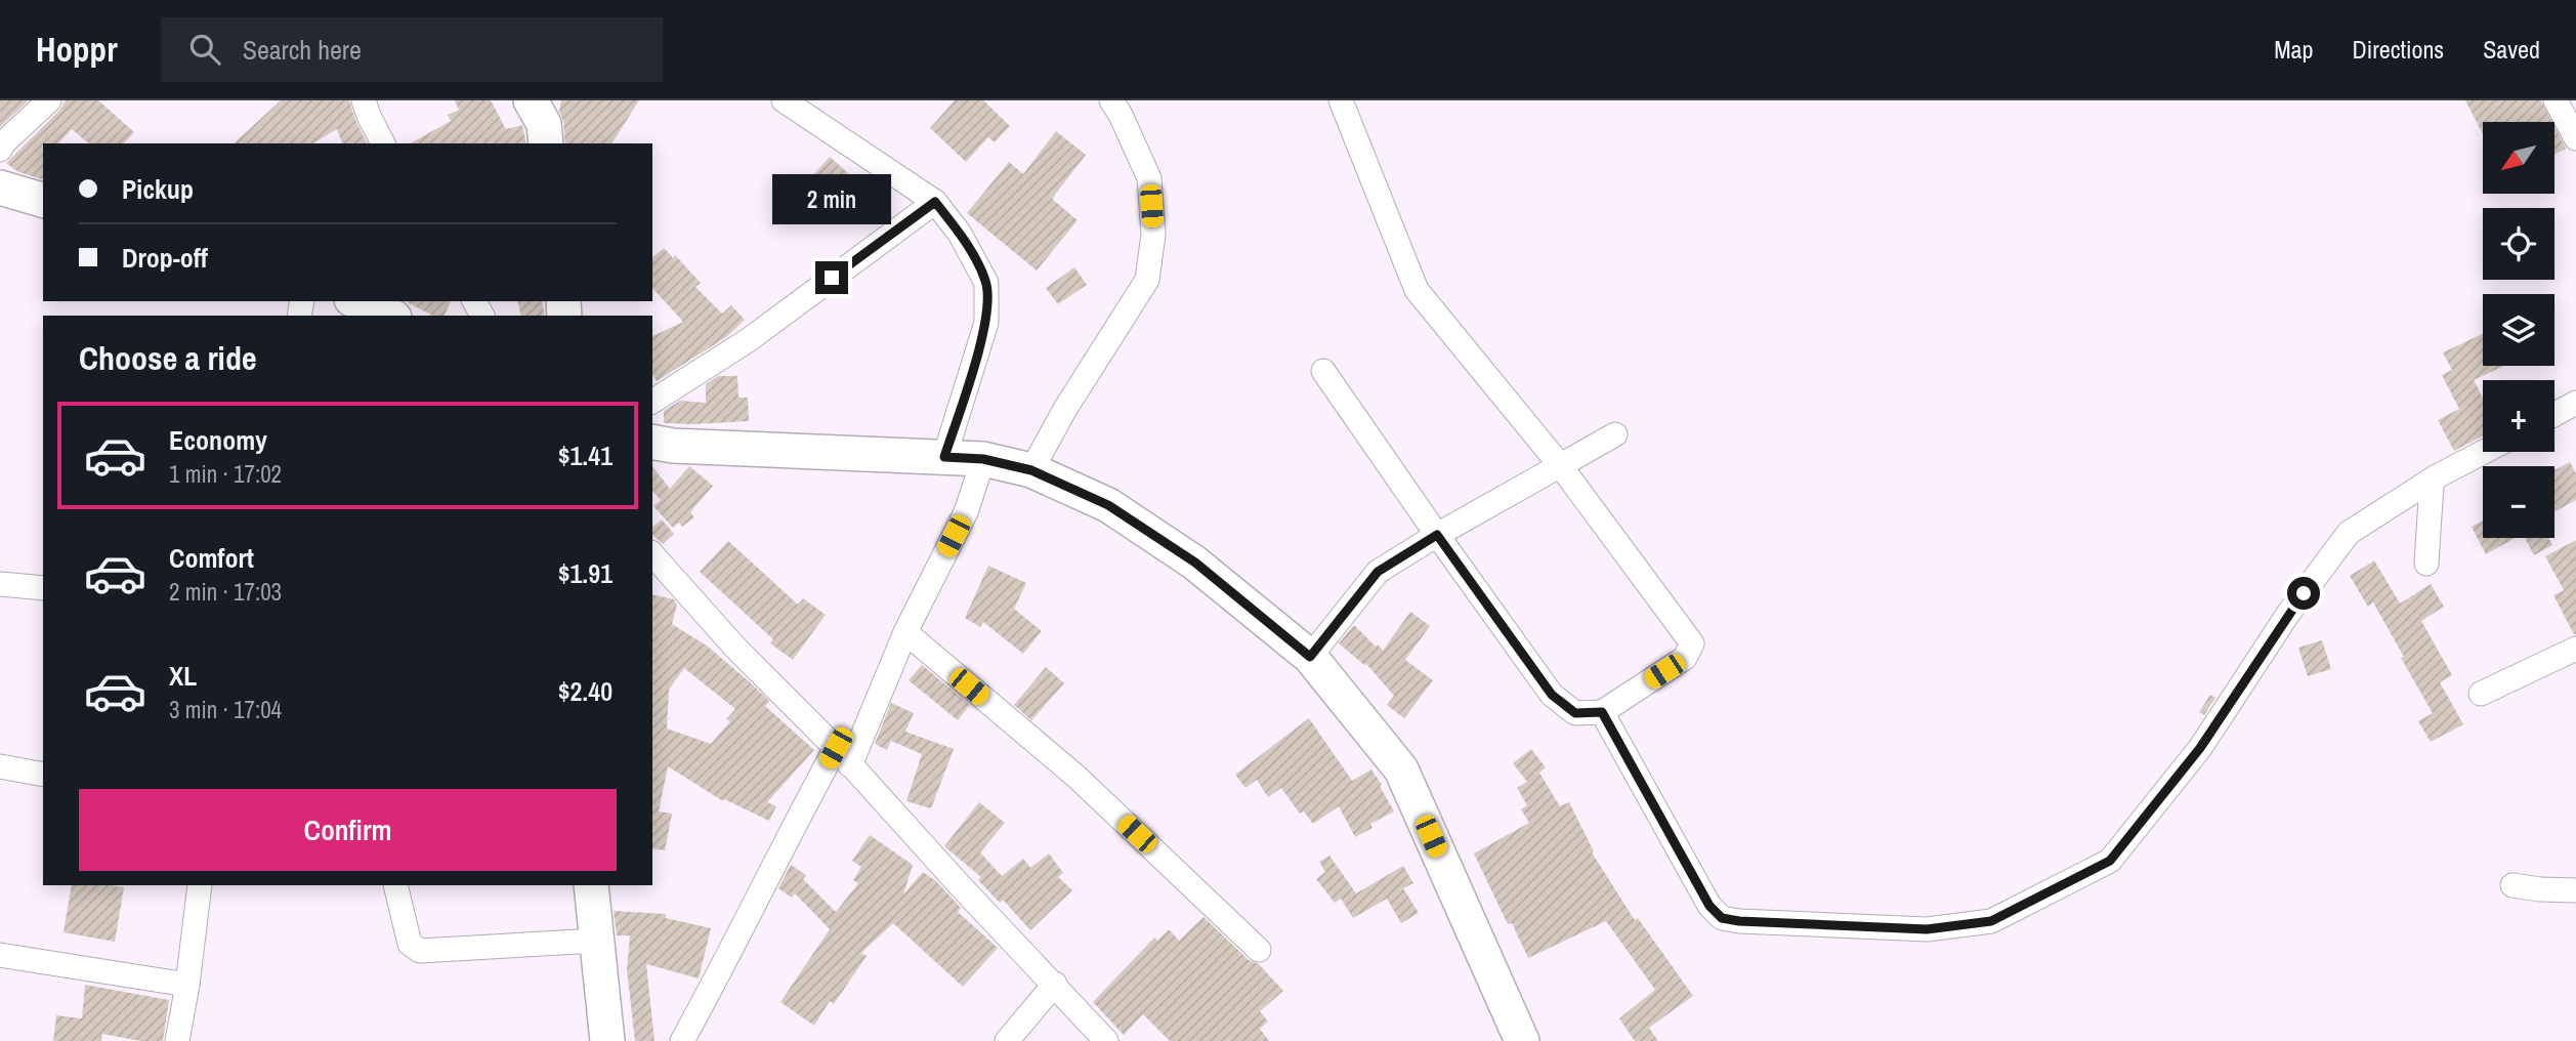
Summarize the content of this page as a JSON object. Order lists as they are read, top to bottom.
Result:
{
  "north": "bottom left",
  "page": {
    "header": "Hoppr",
    "search": "Search here",
    "nav": ["Map", "Directions", "Saved"],
    "map_buttons": ["+", "−"],
    "banner": ["Pickup", "Drop-off"],
    "bubble": "2 min",
    "heading": "Choose a ride",
    "list": [
      {
        "name": "Economy",
        "note": "1 min · 17:02",
        "value": "$1.41"
      },
      {
        "name": "Comfort",
        "note": "2 min · 17:03",
        "value": "$1.91"
      },
      {
        "name": "XL",
        "note": "3 min · 17:04",
        "value": "$2.40"
      }
    ],
    "buttons": "Confirm"
  }
}
